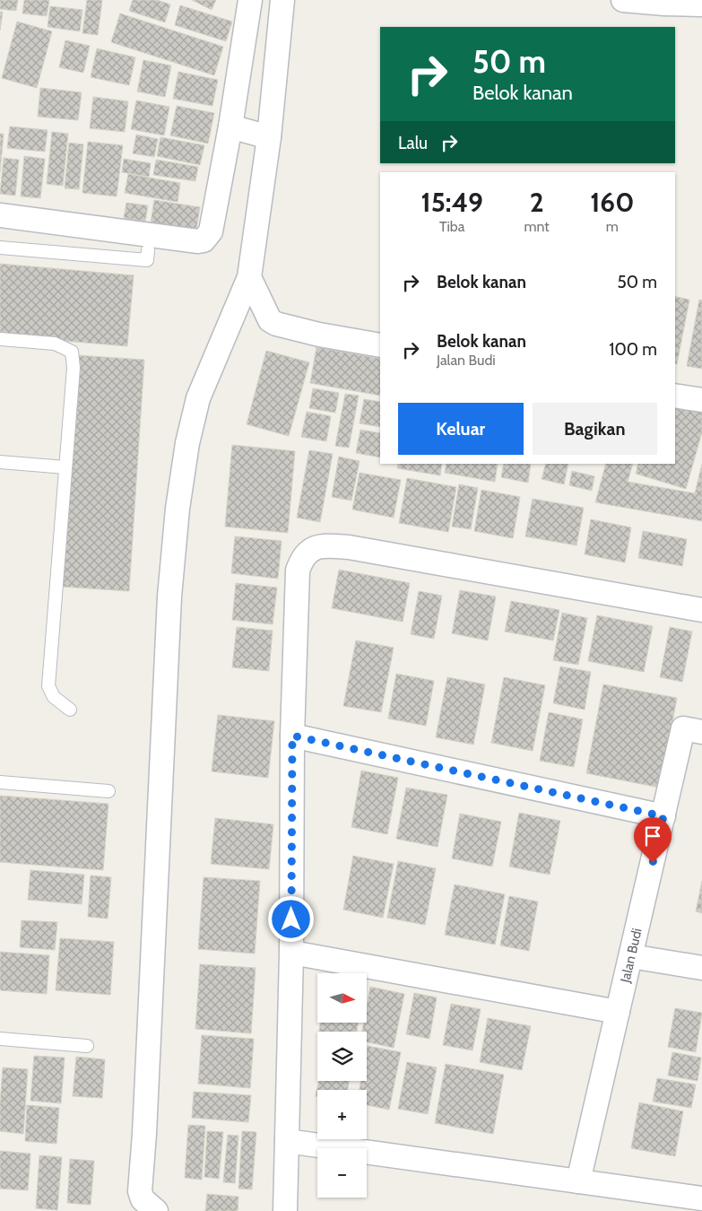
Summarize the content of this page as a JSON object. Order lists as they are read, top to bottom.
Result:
{
  "streets": {
    "street": ["Jalan Budi"]
  },
  "north": "right",
  "page": {
    "turn": ["50 m", "Belok kanan"],
    "then": "Lalu",
    "eta": [
      "15:49",
      "Tiba",
      "2",
      "mnt",
      "160",
      "m"
    ],
    "list": [
      {
        "name": "Belok kanan",
        "value": "50 m"
      },
      {
        "name": "Belok kanan",
        "note": "Jalan Budi",
        "value": "100 m"
      }
    ],
    "buttons": ["Keluar", "Bagikan"],
    "map_buttons": ["+", "−"]
  }
}
